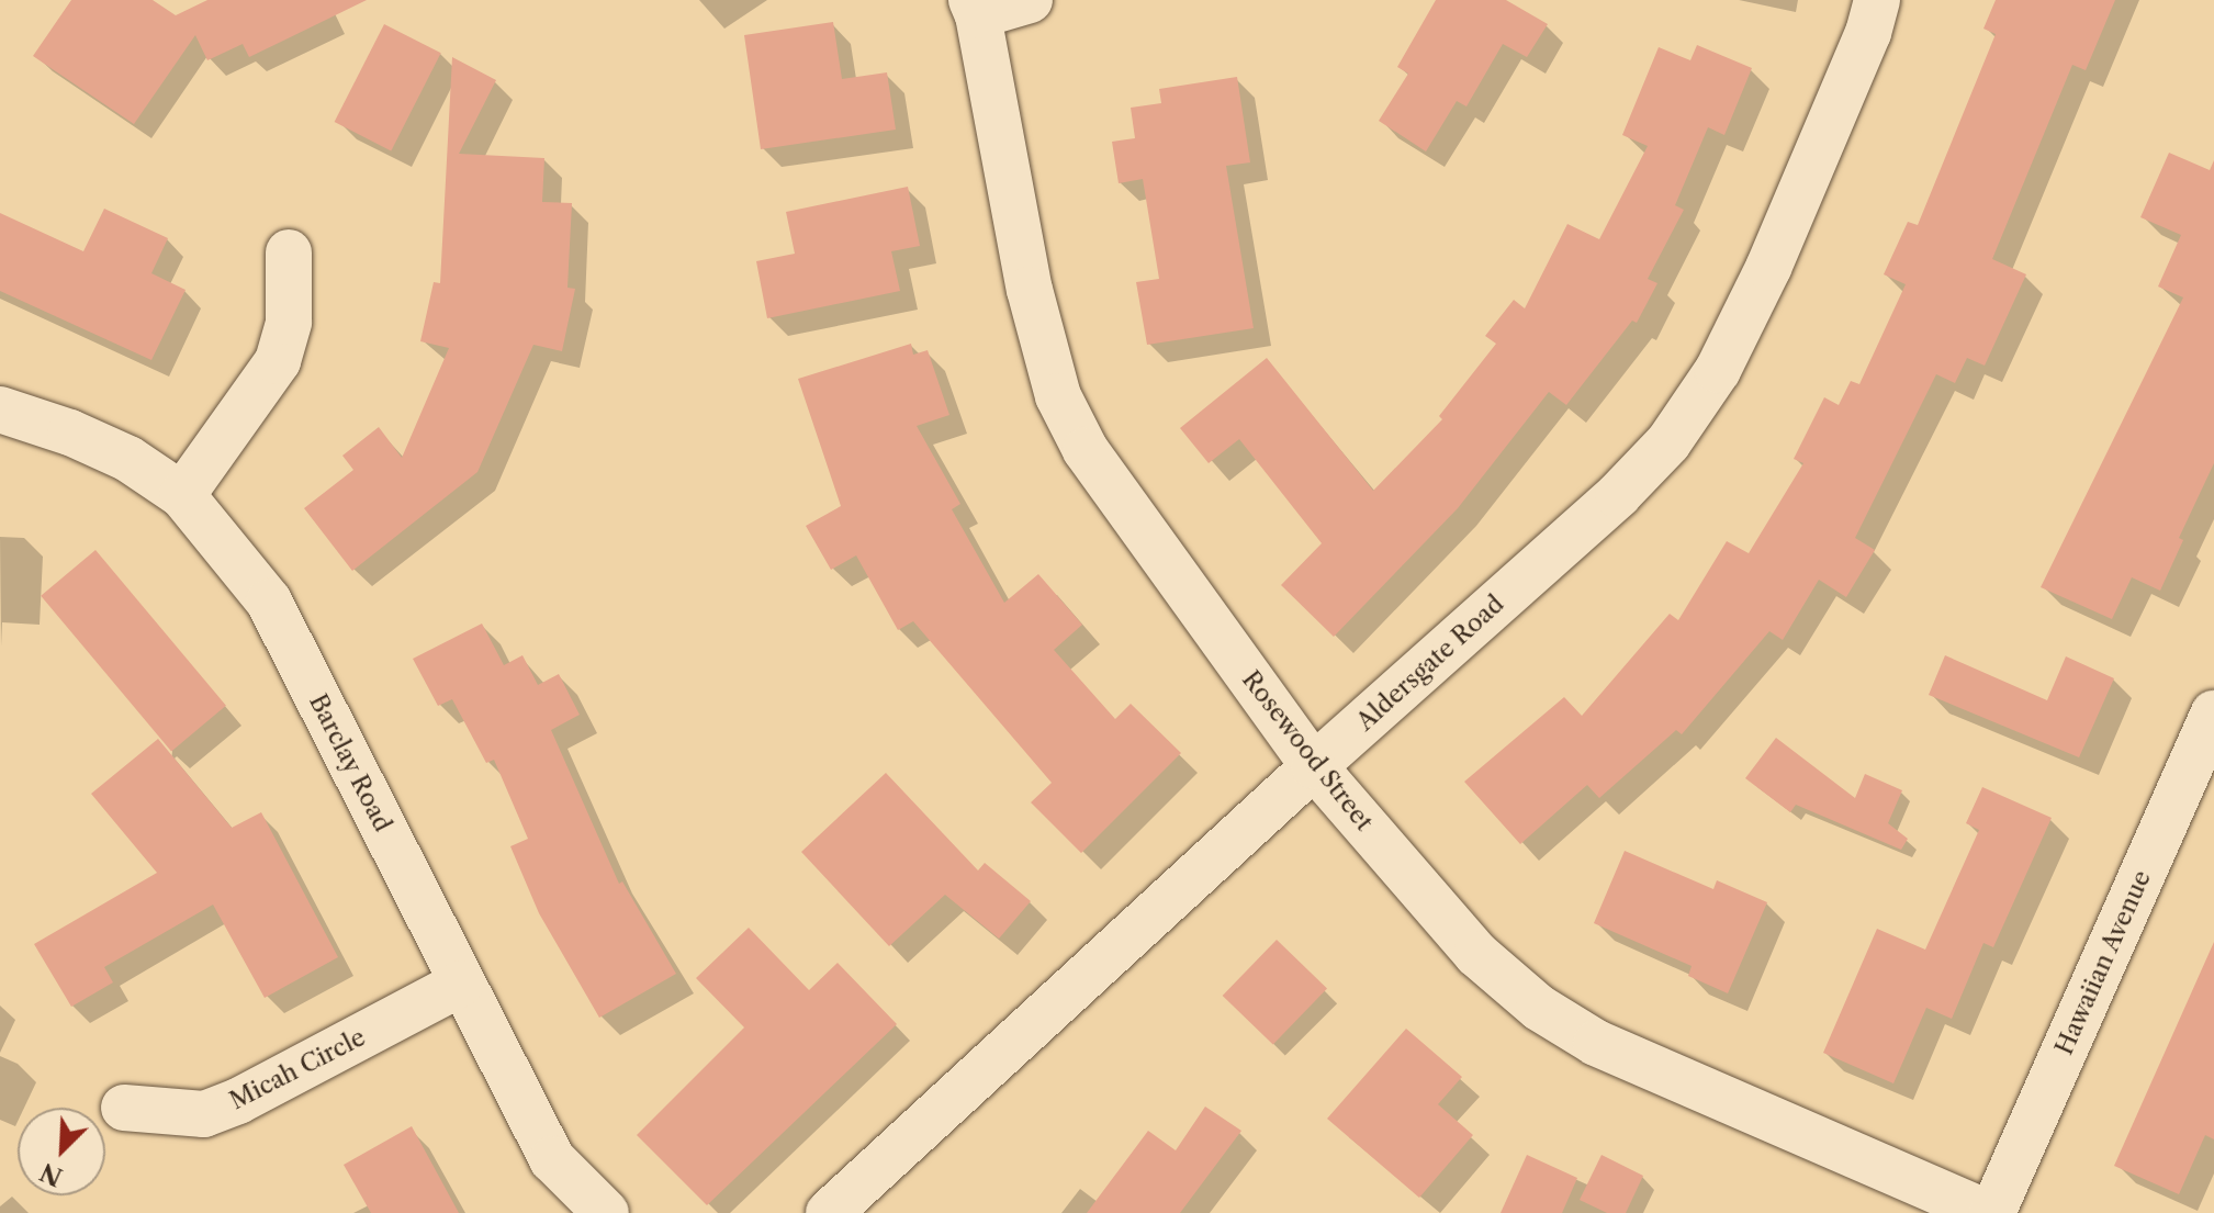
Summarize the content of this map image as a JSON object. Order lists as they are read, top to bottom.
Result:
{
  "streets": {
    "street": [
      "Aldersgate Road",
      "Rosewood Street",
      "Barclay Road",
      "Hawaiian Avenue",
      "Micah Circle"
    ]
  },
  "crossings": [
    ["Aldersgate Road", "Rosewood Street"],
    ["Rosewood Street", "Hawaiian Avenue"],
    ["Barclay Road", "Micah Circle"]
  ],
  "north": "bottom left"
}
